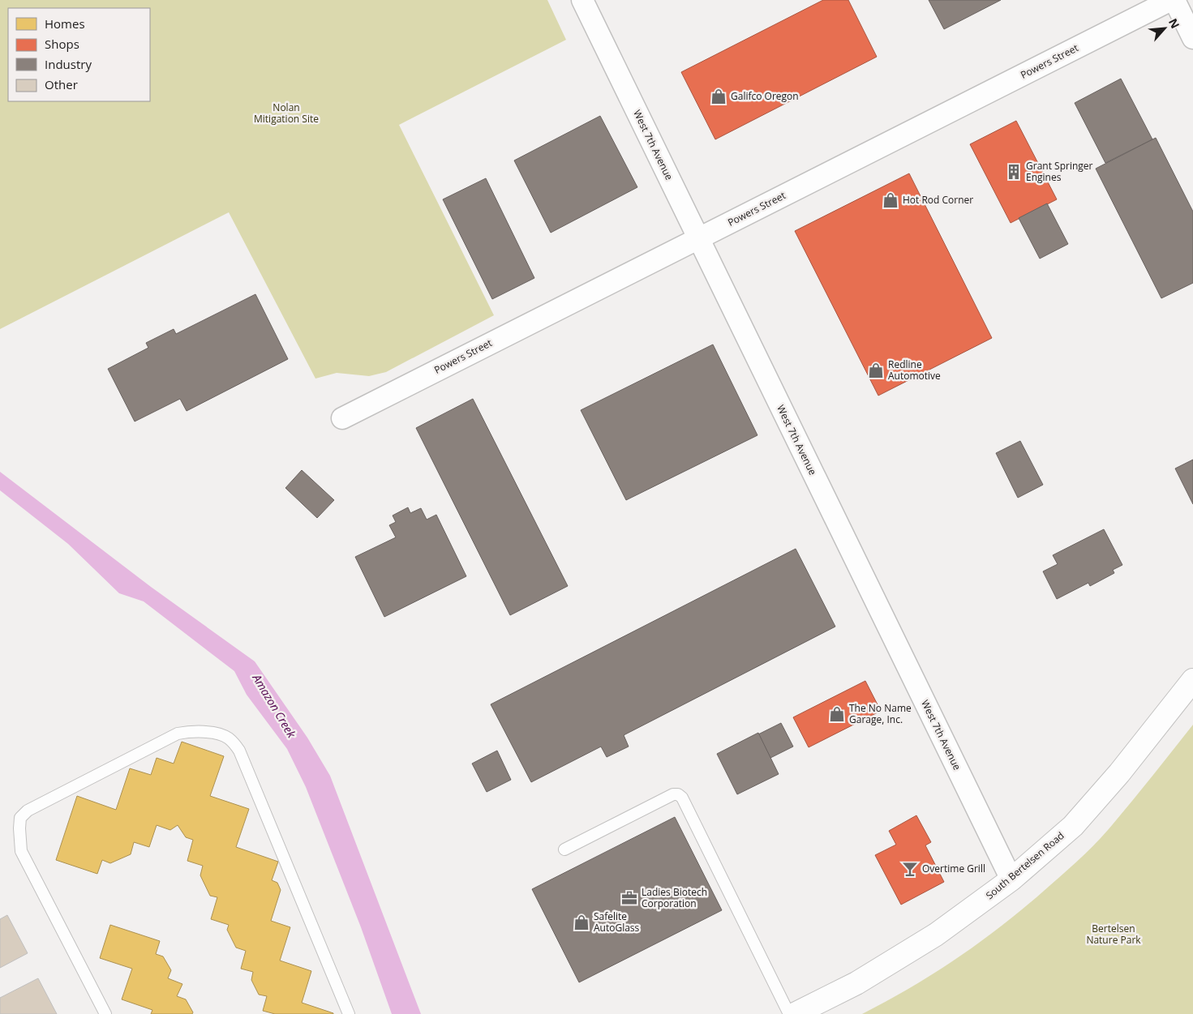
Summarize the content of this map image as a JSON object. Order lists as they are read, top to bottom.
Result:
{
  "streets": {
    "street": ["Powers Street", "West 7th Avenue", "South Bertelsen Road"]
  },
  "crossings": [
    ["Powers Street", "West 7th Avenue"],
    ["West 7th Avenue", "South Bertelsen Road"]
  ],
  "water": ["Amazon Creek"],
  "parks": ["Nolan Mitigation Site", "Bertelsen Nature Park"],
  "places": {
    "shop": [
      "Galifco Oregon",
      "Hot Rod Corner",
      "Redline Automotive",
      "The No Name Garage, Inc.",
      "Safelite AutoGlass"
    ],
    "building": ["Grant Springer Engines"],
    "bar": ["Overtime Grill"],
    "office": ["Ladies Biotech Corporation"]
  },
  "legend": [
    "Homes",
    "Shops",
    "Industry",
    "Other"
  ],
  "north": "top right"
}
